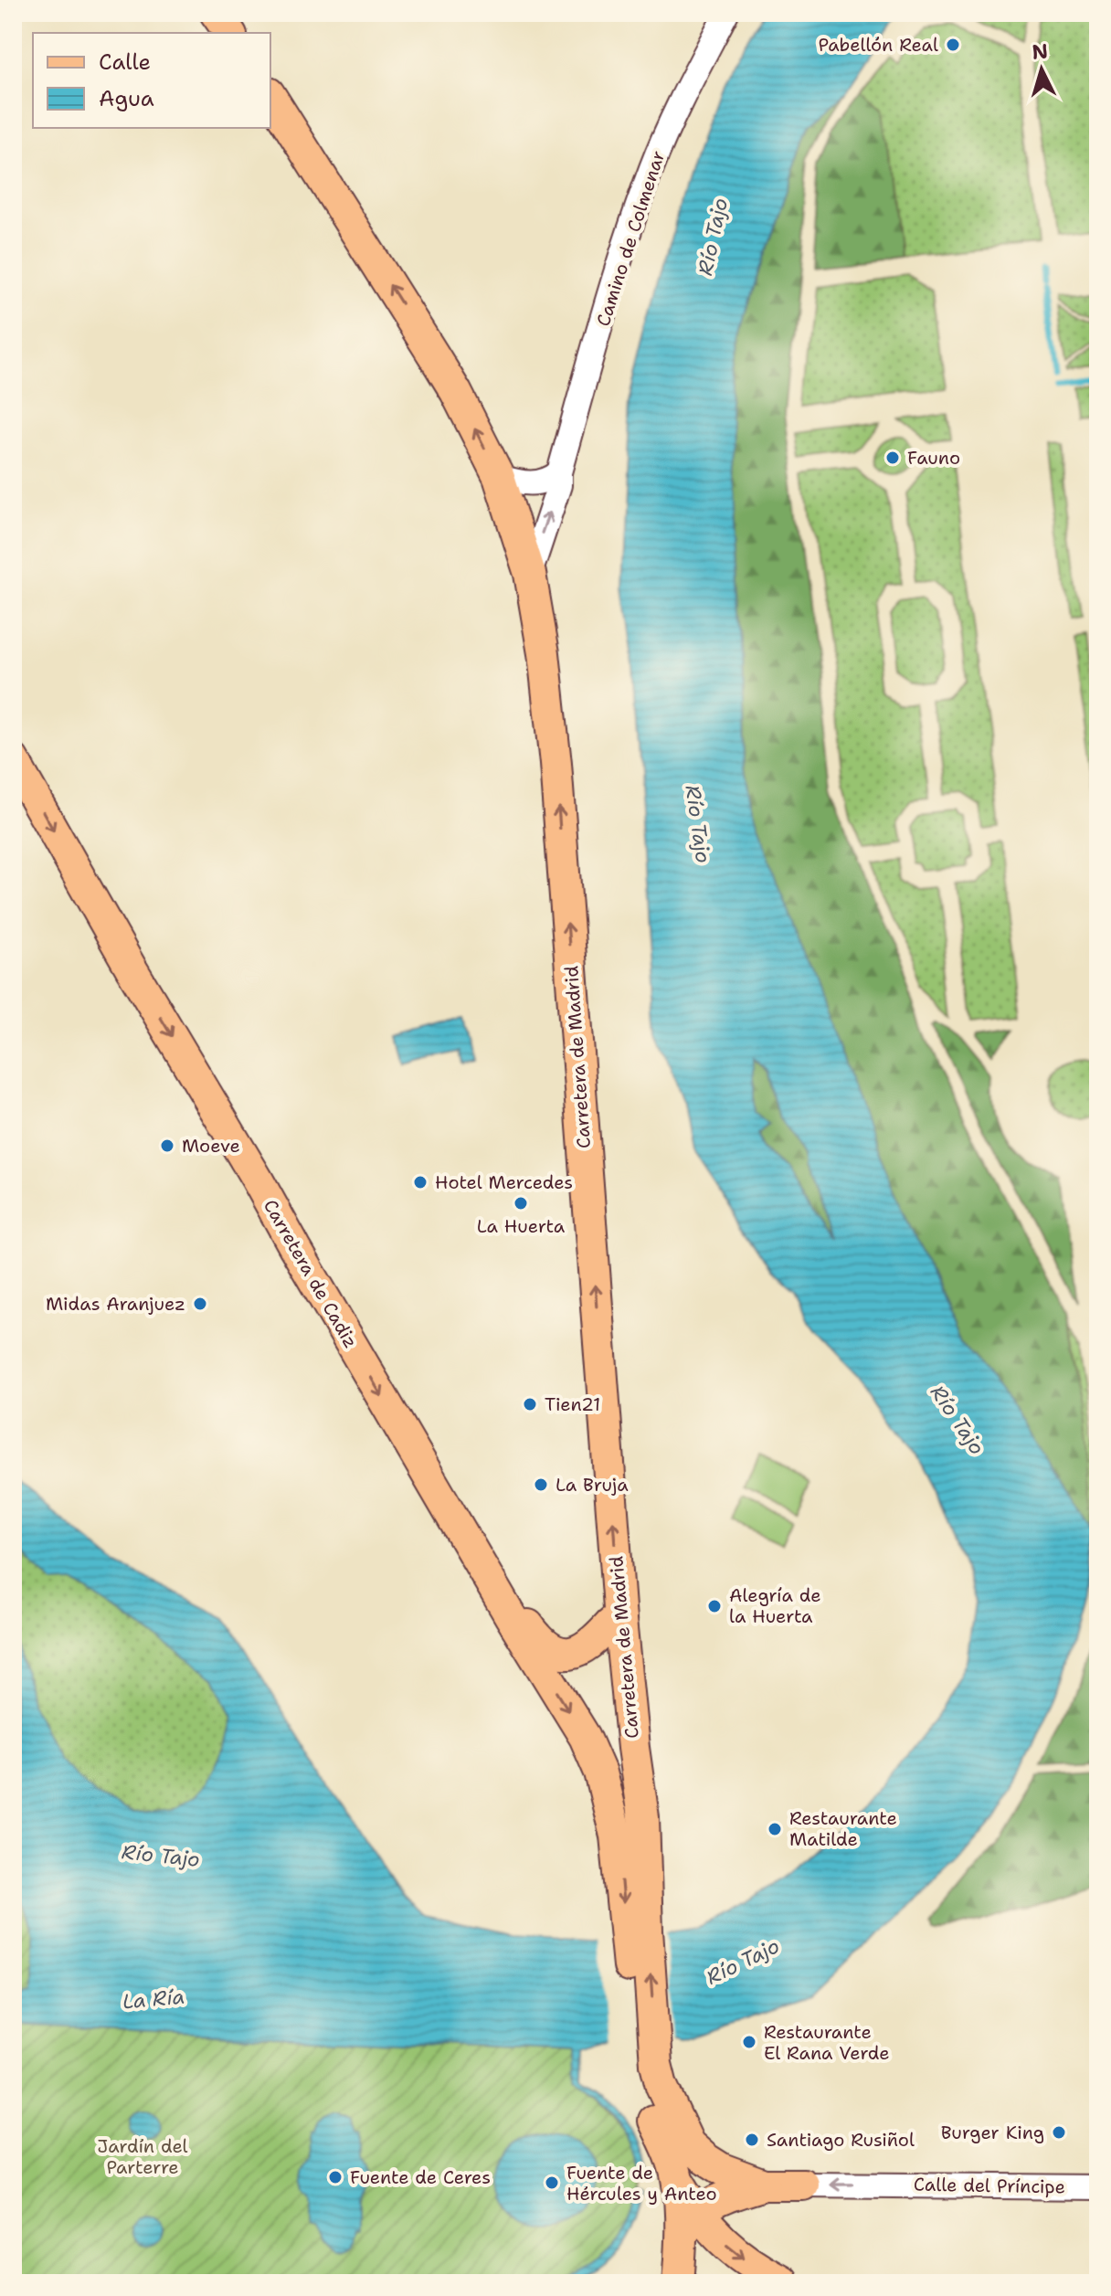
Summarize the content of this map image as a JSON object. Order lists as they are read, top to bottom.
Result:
{
  "streets": {
    "main road": ["Carretera de Madrid", "Carretera de Cadiz"],
    "street": ["Camino de Colmenar", "Calle del Príncipe"]
  },
  "crossings": [
    ["Camino de Colmenar", "Carretera de Madrid"],
    ["Carretera de Madrid", "Carretera de Cadiz"]
  ],
  "one_way": ["Carretera de Madrid", "Carretera de Cadiz", "Calle del Príncipe"],
  "water": ["Río Tajo", "La Ría"],
  "parks": ["Jardín del Parterre"],
  "places": [
    "Pabellón Real",
    "Fauno",
    "Moeve",
    "Hotel Mercedes",
    "La Huerta",
    "Midas Aranjuez",
    "Tien21",
    "La Bruja",
    "Alegría de la Huerta",
    "Restaurante Matilde",
    "Restaurante El Rana Verde",
    "Burger King",
    "Santiago Rusiñol",
    "Fuente de Ceres",
    "Fuente de Hércules y Anteo"
  ],
  "legend": ["Calle", "Agua"],
  "north": "top"
}
